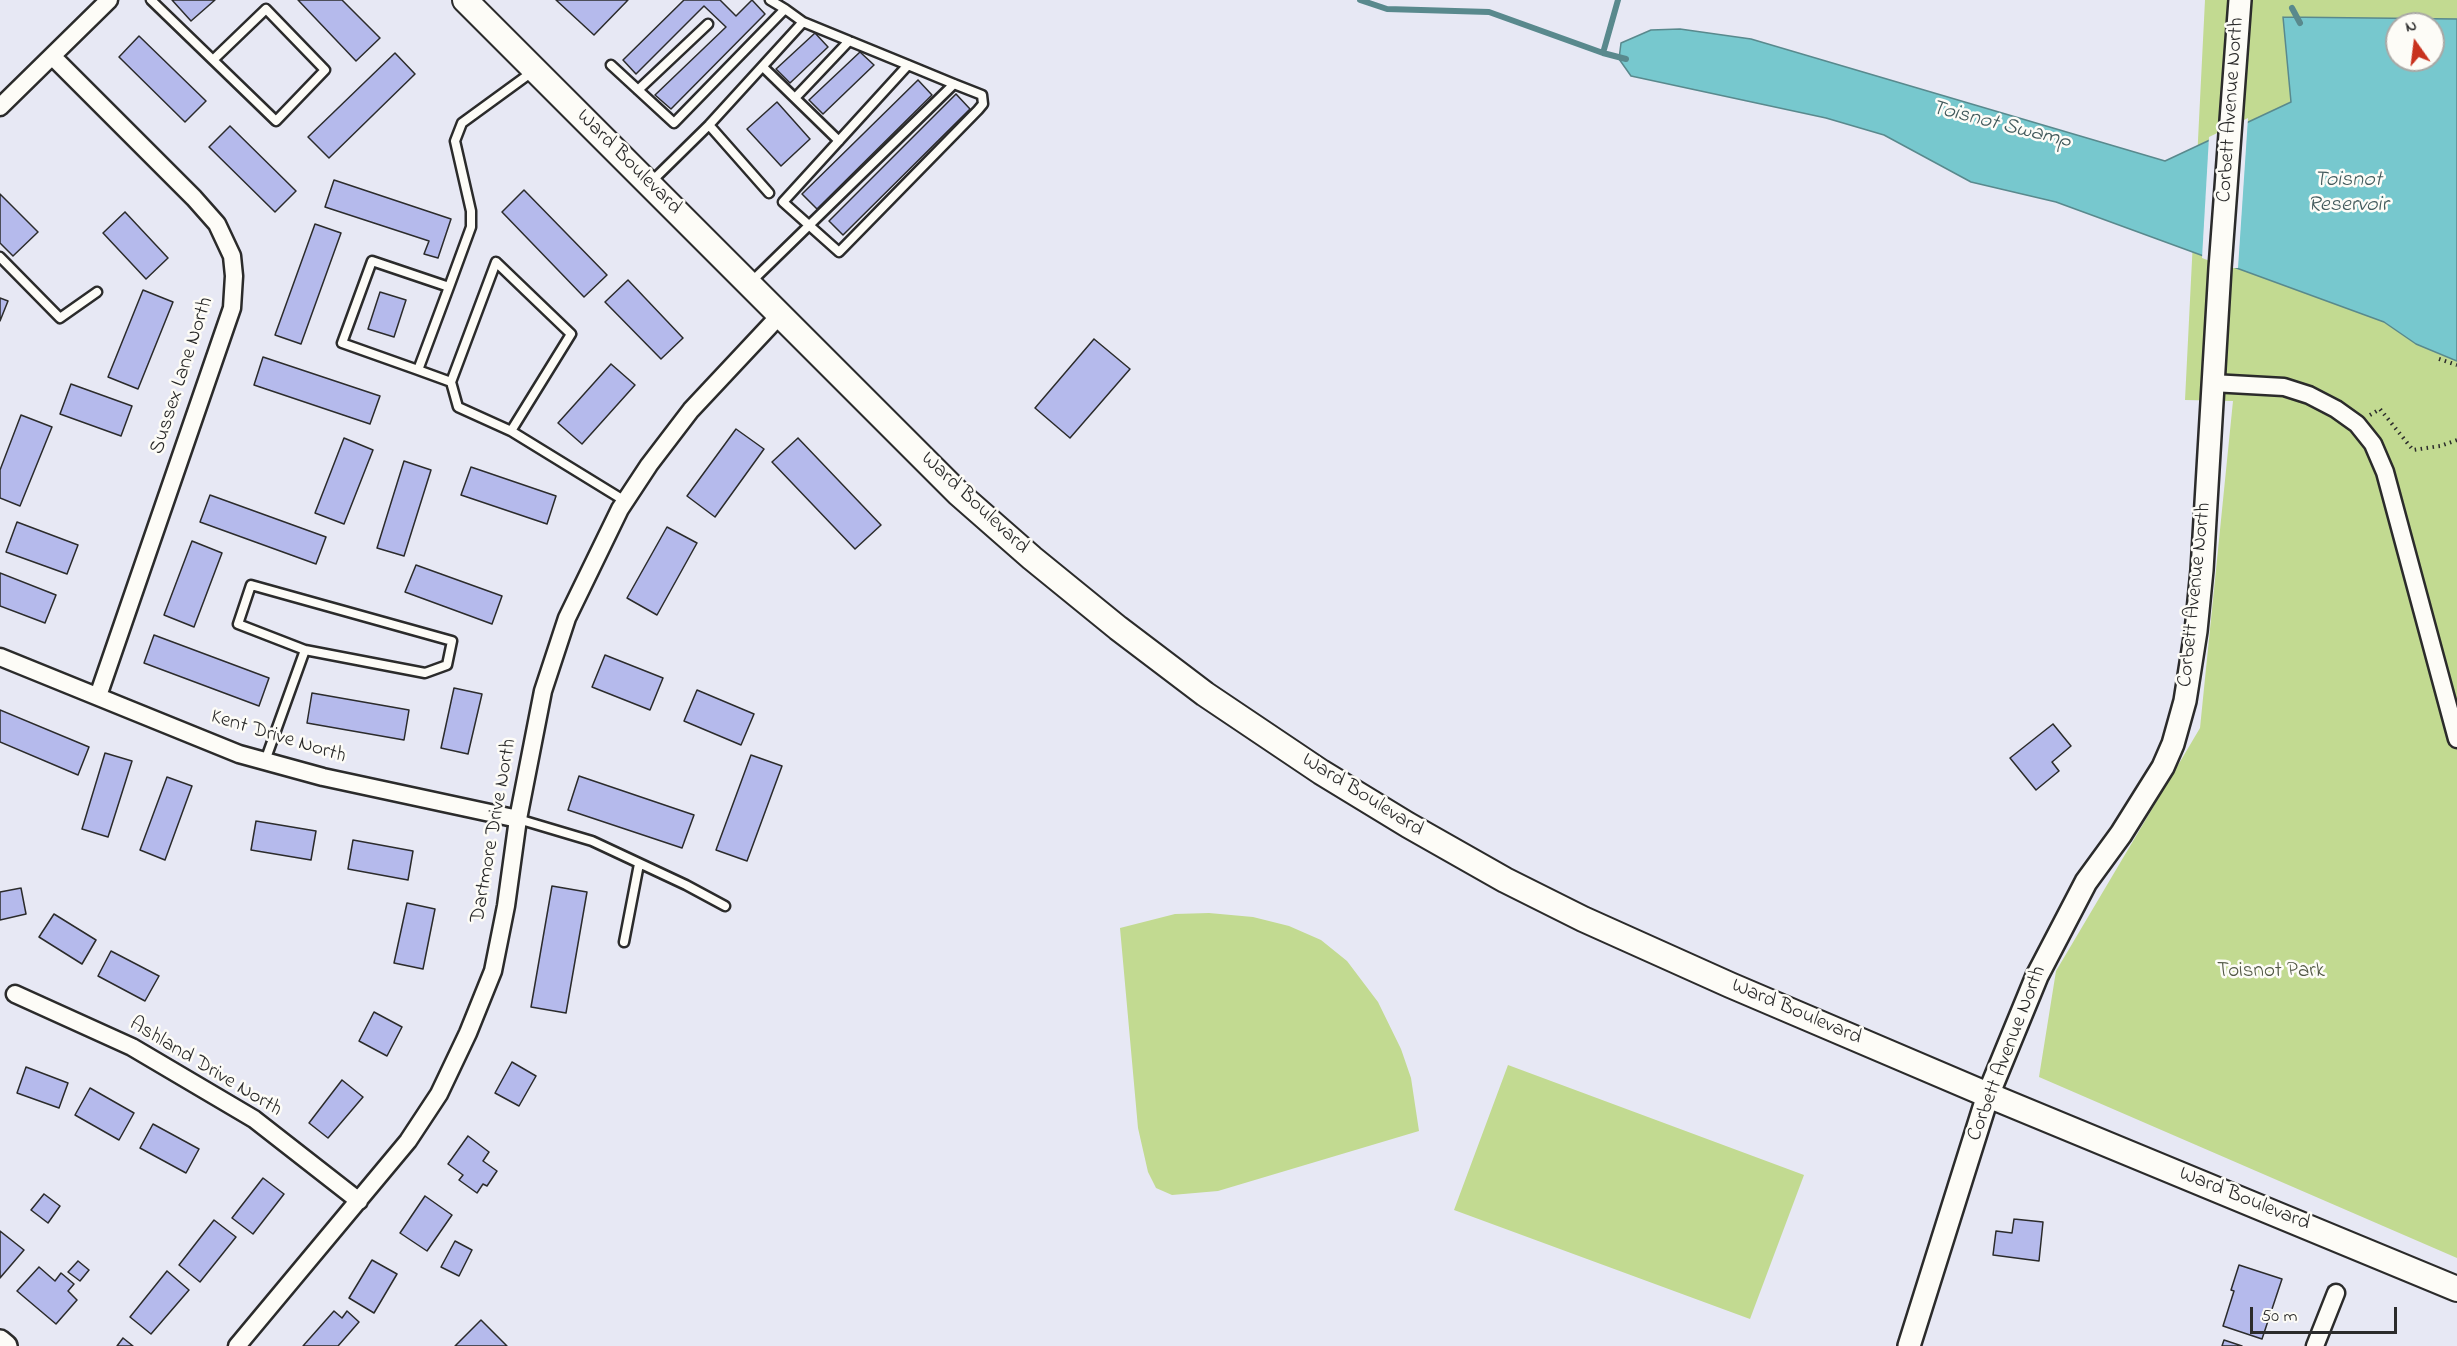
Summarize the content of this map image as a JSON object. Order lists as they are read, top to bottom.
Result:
{
  "streets": {
    "main road": ["Ward Boulevard"],
    "street": [
      "Corbett Avenue North",
      "Sussex Lane North",
      "Kent Drive North",
      "Dartmore Drive North",
      "Ashland Drive North"
    ]
  },
  "crossings": [
    ["Corbett Avenue North", "Ward Boulevard"],
    ["Ward Boulevard", "Dartmore Drive North"],
    ["Sussex Lane North", "Kent Drive North"],
    ["Kent Drive North", "Dartmore Drive North"],
    ["Dartmore Drive North", "Ashland Drive North"]
  ],
  "water": ["Toisnot Swamp", "Toisnot Reservoir"],
  "parks": ["Toisnot Park"],
  "scale_bar": "50 m",
  "north": "top"
}
